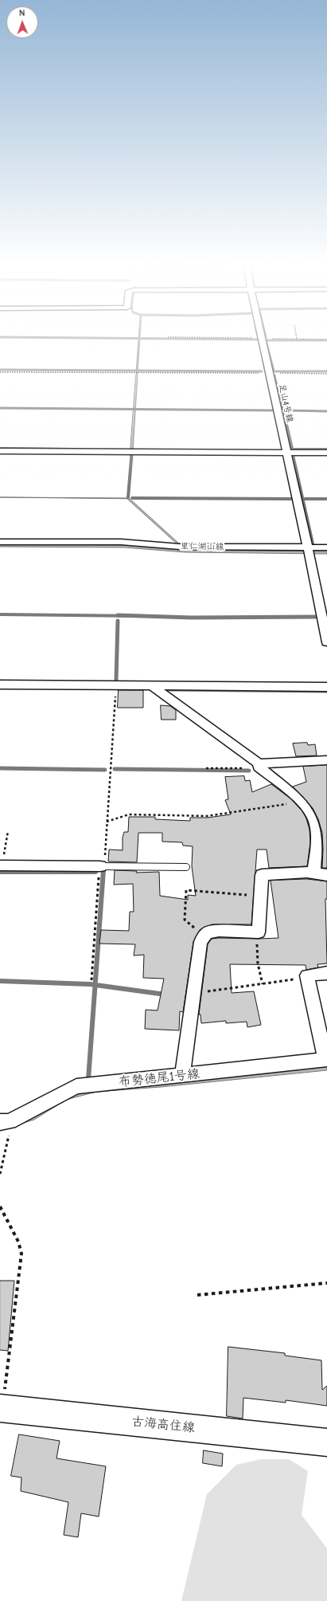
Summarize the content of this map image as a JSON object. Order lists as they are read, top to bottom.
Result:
{
  "streets": {
    "street": [
      "足山4号線",
      "里仁湖山線",
      "布勢徳尾1号線",
      "古海高住線"
    ]
  },
  "crossings": [
    ["足山4号線", "里仁湖山線"]
  ],
  "north": "top"
}
